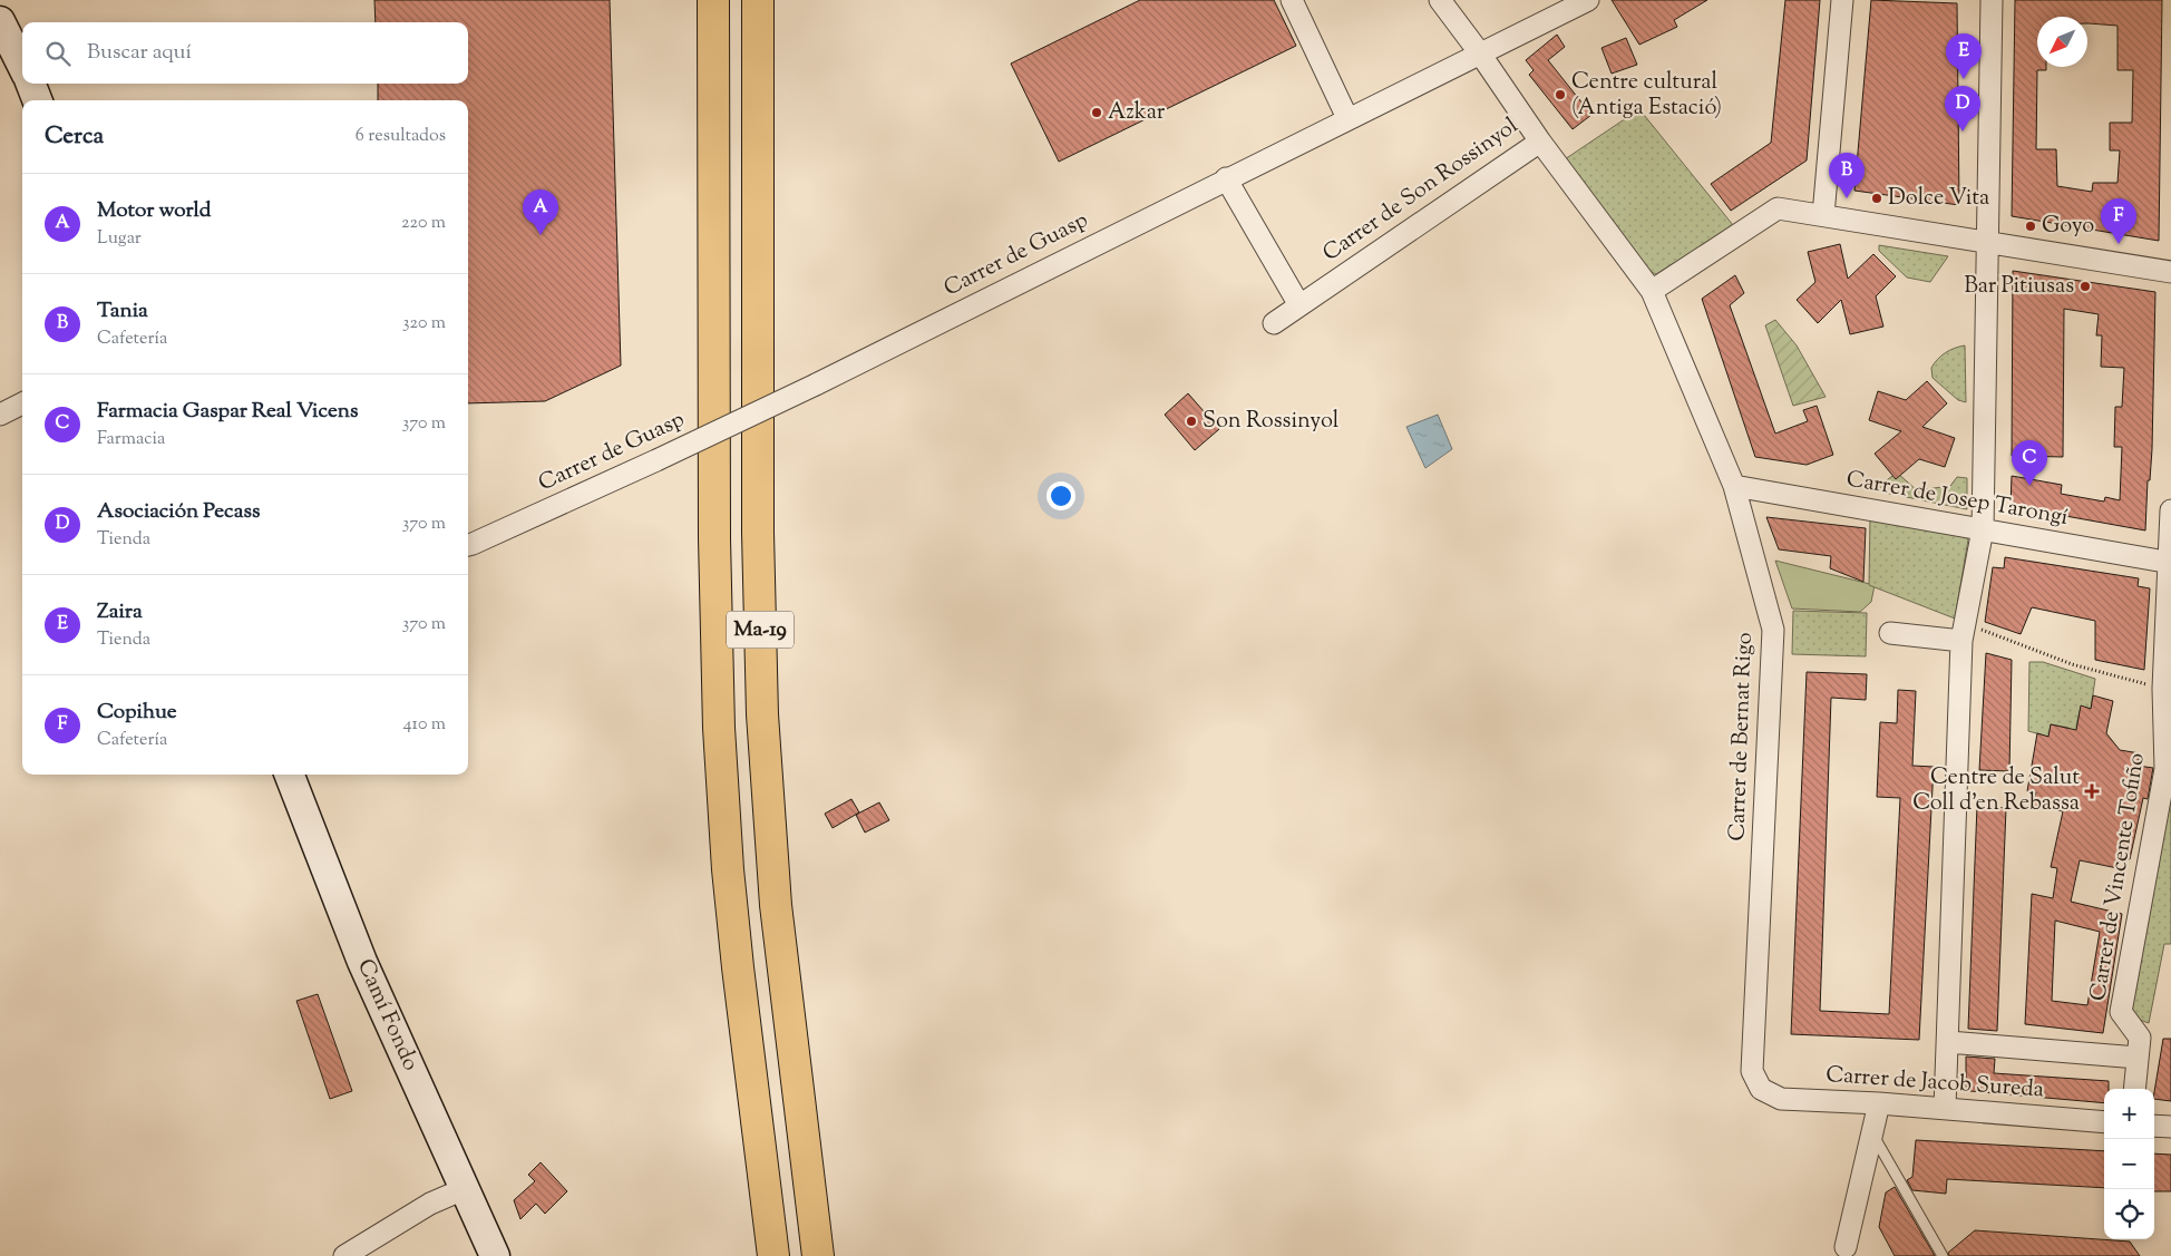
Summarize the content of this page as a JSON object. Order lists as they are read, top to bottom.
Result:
{
  "streets": {
    "highway": ["Ma-19"],
    "street": [
      "Carrer de Son Rossinyol",
      "Carrer de Guasp",
      "Carrer de Josep Tarongí",
      "Carrer de Bernat Rigo",
      "Carrer de Vincente Tofiño",
      "Camí Fondo",
      "Carrer de Jacob Sureda"
    ]
  },
  "crossings": [
    ["Carrer de Son Rossinyol", "Carrer de Guasp"],
    ["Carrer de Son Rossinyol", "Carrer de Bernat Rigo"],
    ["Carrer de Josep Tarongí", "Carrer de Bernat Rigo"],
    ["Carrer de Josep Tarongí", "Carrer de Vincente Tofiño"],
    ["Carrer de Bernat Rigo", "Carrer de Jacob Sureda"]
  ],
  "places": {
    "other": [
      "Centre cultural (Antiga Estació)",
      "Azkar",
      "Dolce Vita",
      "Goyo",
      "Bar Pitiusas",
      "Son Rossinyol"
    ],
    "health": ["Centre de Salut Coll d'en Rebassa"]
  },
  "north": "bottom left",
  "page": {
    "search": "Buscar aquí",
    "pins": [
      "E",
      "D",
      "B",
      "A",
      "F",
      "C"
    ],
    "heading": ["Cerca", "6 resultados"],
    "list": [
      {
        "mark": "A",
        "name": "Motor world",
        "note": "Lugar",
        "value": "220 m"
      },
      {
        "mark": "B",
        "name": "Tania",
        "note": "Cafetería",
        "value": "320 m"
      },
      {
        "mark": "C",
        "name": "Farmacia Gaspar Real Vicens",
        "note": "Farmacia",
        "value": "370 m"
      },
      {
        "mark": "D",
        "name": "Asociación Pecass",
        "note": "Tienda",
        "value": "370 m"
      },
      {
        "mark": "E",
        "name": "Zaira",
        "note": "Tienda",
        "value": "370 m"
      },
      {
        "mark": "F",
        "name": "Copihue",
        "note": "Cafetería",
        "value": "410 m"
      }
    ],
    "map_buttons": ["+", "−"]
  }
}
